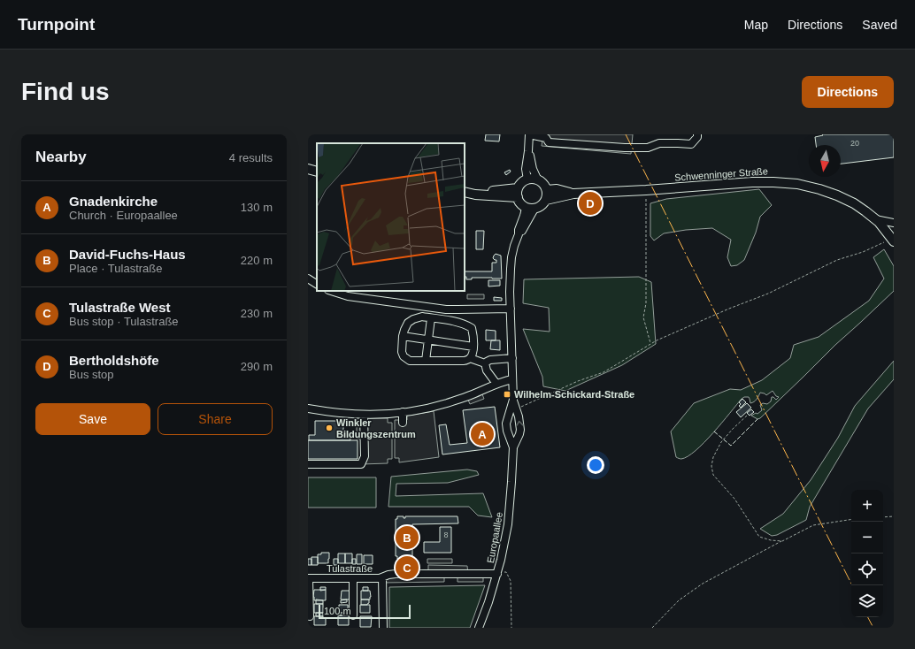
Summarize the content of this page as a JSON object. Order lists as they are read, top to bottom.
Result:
{
  "streets": {
    "main road": ["Schwenninger Straße"],
    "street": ["Europaallee", "Tulastraße"]
  },
  "crossings": [
    ["Europaallee", "Tulastraße"]
  ],
  "places": {
    "transit": ["Wilhelm-Schickard-Straße"],
    "other": ["Winkler Bildungszentrum"]
  },
  "house_numbers": ["20", "8"],
  "scale_bar": "100 m",
  "north": "bottom",
  "page": {
    "header": "Turnpoint",
    "nav": ["Map", "Directions", "Saved"],
    "buttons": [
      "Directions",
      ["Save", "Share"]
    ],
    "title": "Find us",
    "heading": ["Nearby", "4 results"],
    "list": [
      {
        "mark": "A",
        "name": "Gnadenkirche",
        "note": "Church · Europaallee",
        "value": "130 m"
      },
      {
        "mark": "B",
        "name": "David-Fuchs-Haus",
        "note": "Place · Tulastraße",
        "value": "220 m"
      },
      {
        "mark": "C",
        "name": "Tulastraße West",
        "note": "Bus stop · Tulastraße",
        "value": "230 m"
      },
      {
        "mark": "D",
        "name": "Bertholdshöfe",
        "note": "Bus stop",
        "value": "290 m"
      }
    ],
    "pins": [
      "D",
      "A",
      "B",
      "C"
    ],
    "map_buttons": ["+", "−"],
    "scale": "100 m"
  }
}
